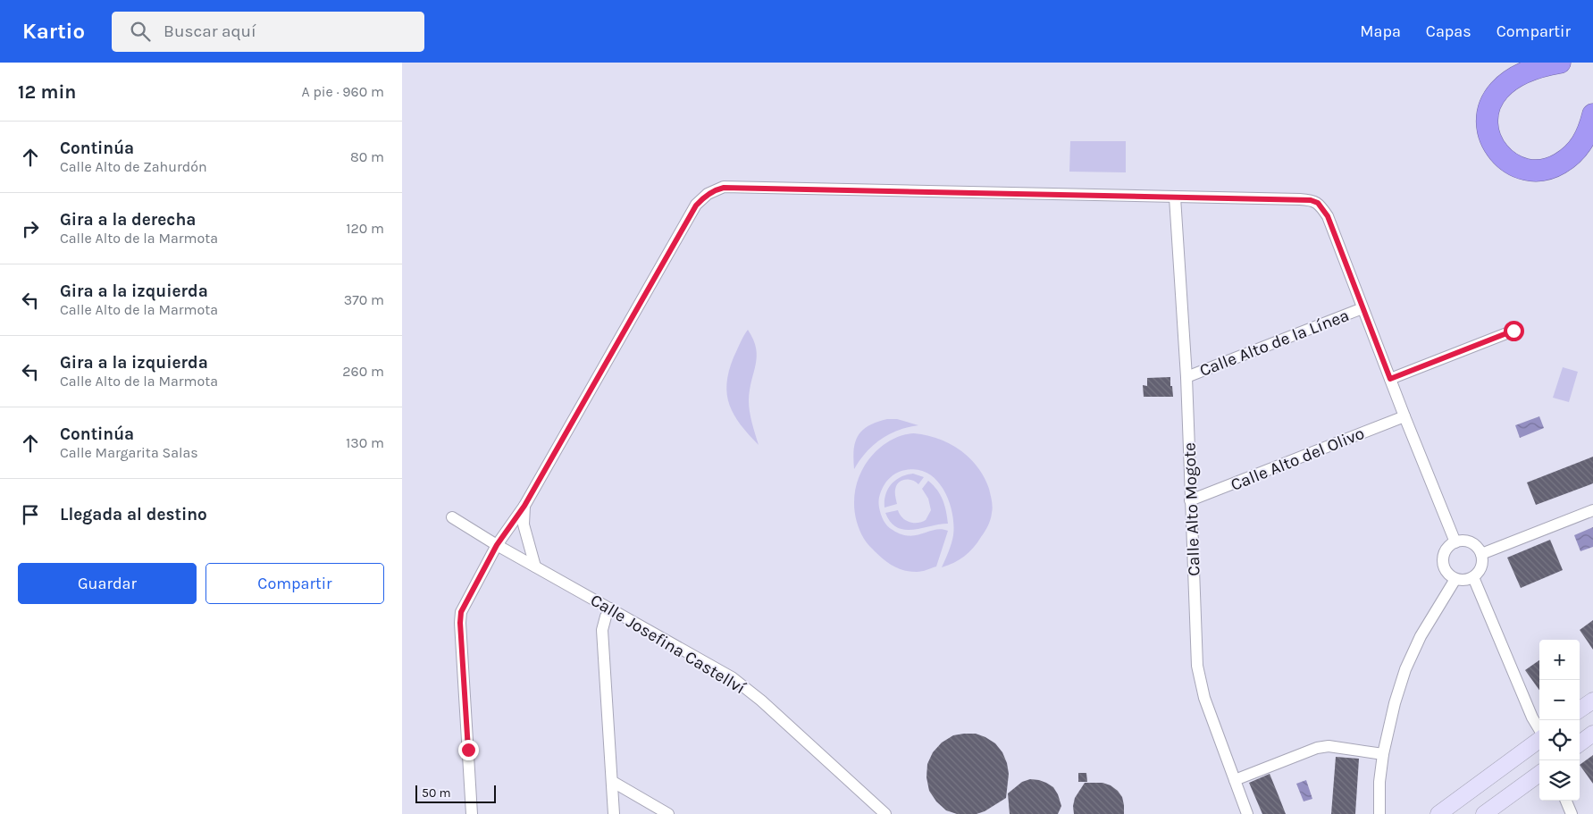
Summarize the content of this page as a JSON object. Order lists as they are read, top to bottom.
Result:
{
  "streets": {
    "street": [
      "Calle Alto de la Línea",
      "Calle Alto del Olivo",
      "Calle Alto Mogote",
      "Calle Josefina Castellví"
    ]
  },
  "crossings": [
    ["Calle Alto de la Línea", "Calle Alto Mogote"],
    ["Calle Alto del Olivo", "Calle Alto Mogote"]
  ],
  "scale_bar": "50 m",
  "page": {
    "header": "Kartio",
    "search": "Buscar aquí",
    "nav": ["Mapa", "Capas", "Compartir"],
    "heading": ["12 min", "A pie · 960 m"],
    "list": [
      ["Continúa", "Calle Alto de Zahurdón", "80 m"],
      ["Gira a la derecha", "Calle Alto de la Marmota", "120 m"],
      ["Gira a la izquierda", "Calle Alto de la Marmota", "370 m"],
      ["Gira a la izquierda", "Calle Alto de la Marmota", "260 m"],
      ["Continúa", "Calle Margarita Salas", "130 m"],
      "Llegada al destino"
    ],
    "buttons": ["Guardar", "Compartir"],
    "map_buttons": ["+", "−"],
    "scale": "50 m"
  }
}
